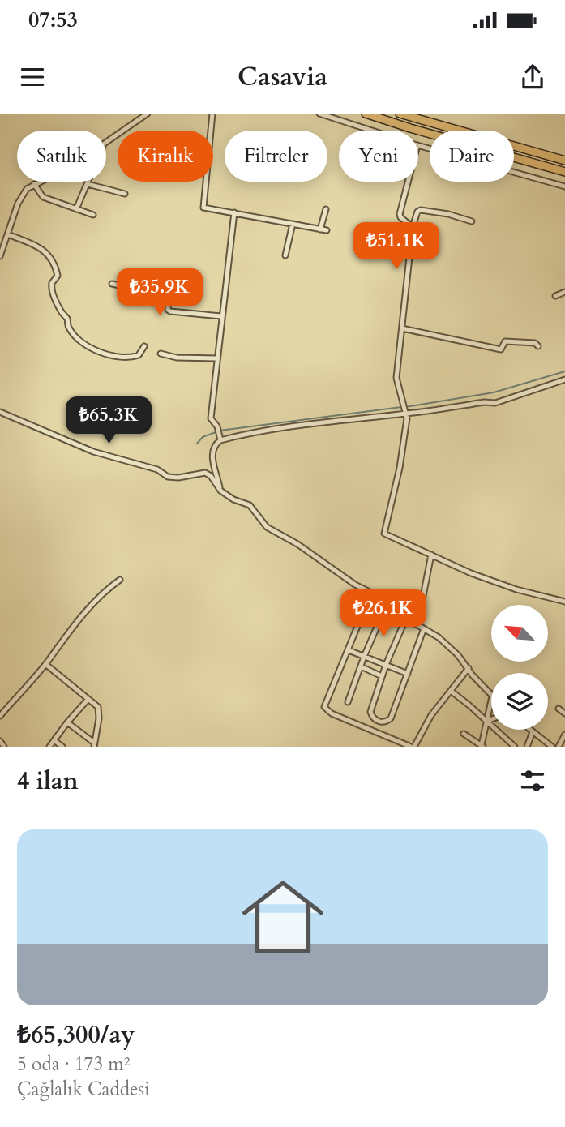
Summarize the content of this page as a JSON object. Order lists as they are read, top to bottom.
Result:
{
  "north": "top left",
  "page": {
    "status": "07:53",
    "header": "Casavia",
    "chip": [
      "Satılık",
      "Kiralık",
      "Filtreler",
      "Yeni",
      "Daire"
    ],
    "price": [
      "₺51.1K",
      "₺35.9K",
      "₺65.3K",
      "₺26.1K"
    ],
    "heading": "4 ilan",
    "list": [
      {
        "name": "₺65,300/ay",
        "note": "5 oda · 173 m² · Çağlalık Caddesi"
      }
    ]
  }
}
